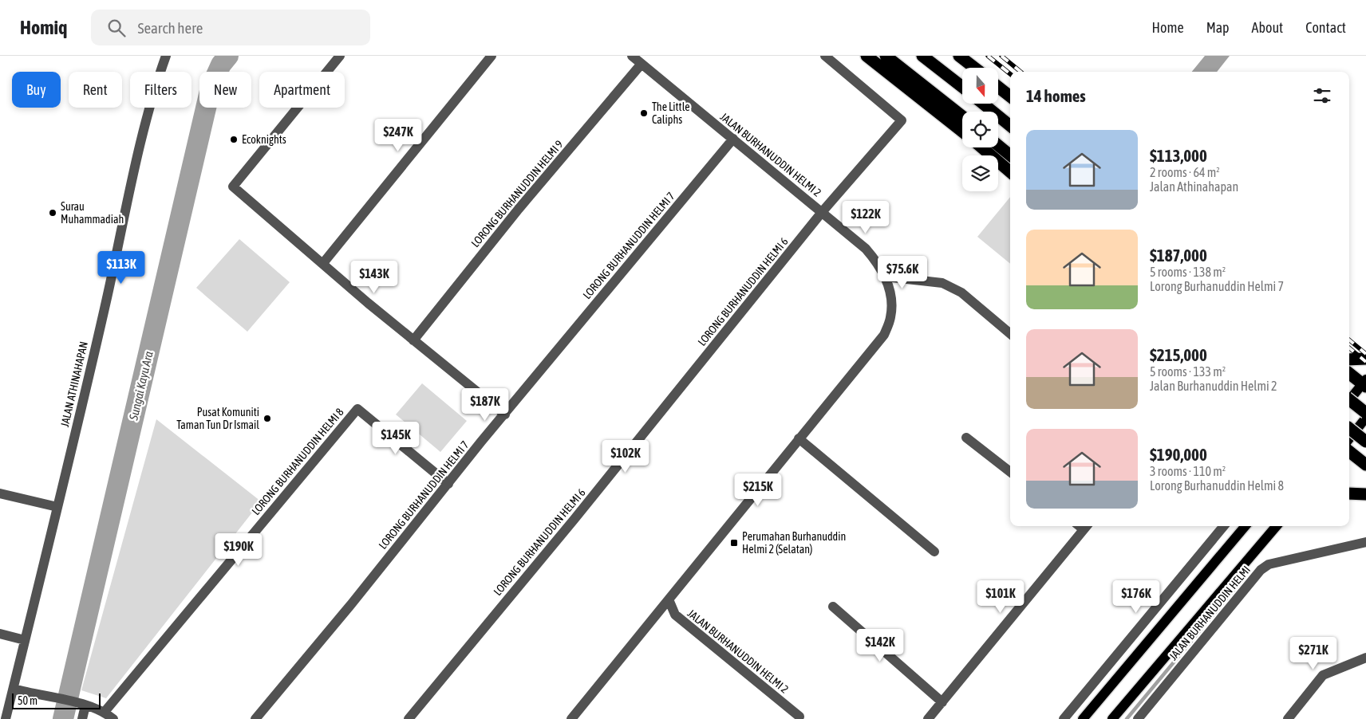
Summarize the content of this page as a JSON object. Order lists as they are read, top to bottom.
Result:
{
  "streets": {
    "main road": ["JALAN BURHANUDDIN HELMI"],
    "street": [
      "JALAN BURHANUDDIN HELMI 2",
      "LORONG BURHANUDDIN HELMI 9",
      "LORONG BURHANUDDIN HELMI 7",
      "LORONG BURHANUDDIN HELMI 6",
      "JALAN ATHINAHAPAN",
      "LORONG BURHANUDDIN HELMI 8"
    ]
  },
  "crossings": [
    ["JALAN BURHANUDDIN HELMI 2", "LORONG BURHANUDDIN HELMI 9"],
    ["JALAN BURHANUDDIN HELMI 2", "LORONG BURHANUDDIN HELMI 7"],
    ["JALAN BURHANUDDIN HELMI 2", "LORONG BURHANUDDIN HELMI 6"],
    ["LORONG BURHANUDDIN HELMI 7", "LORONG BURHANUDDIN HELMI 8"]
  ],
  "water": ["Sungai Kayu Ara"],
  "places": {
    "other": [
      "The Little Caliphs",
      "Ecoknights",
      "Surau Muhammadiah",
      "Pusat Komuniti Taman Tun Dr Ismail"
    ],
    "transit": ["Perumahan Burhanuddin Helmi 2 (Selatan)"]
  },
  "scale_bar": "50 m",
  "north": "bottom",
  "page": {
    "header": "Homiq",
    "search": "Search here",
    "nav": [
      "Home",
      "Map",
      "About",
      "Contact"
    ],
    "chip": [
      "Buy",
      "Rent",
      "Filters",
      "New",
      "Apartment"
    ],
    "heading": "14 homes",
    "price": [
      "$247K",
      "$122K",
      "$113K",
      "$75.6K",
      "$143K",
      "$187K",
      "$145K",
      "$102K",
      "$215K",
      "$190K",
      "$101K",
      "$176K",
      "$142K",
      "$271K"
    ],
    "list": [
      {
        "name": "$113,000",
        "note": "2 rooms · 64 m² · Jalan Athinahapan"
      },
      {
        "name": "$187,000",
        "note": "5 rooms · 138 m² · Lorong Burhanuddin Helmi 7"
      },
      {
        "name": "$215,000",
        "note": "5 rooms · 133 m² · Jalan Burhanuddin Helmi 2"
      },
      {
        "name": "$190,000",
        "note": "3 rooms · 110 m² · Lorong Burhanuddin Helmi 8"
      }
    ],
    "scale": "50 m"
  }
}
